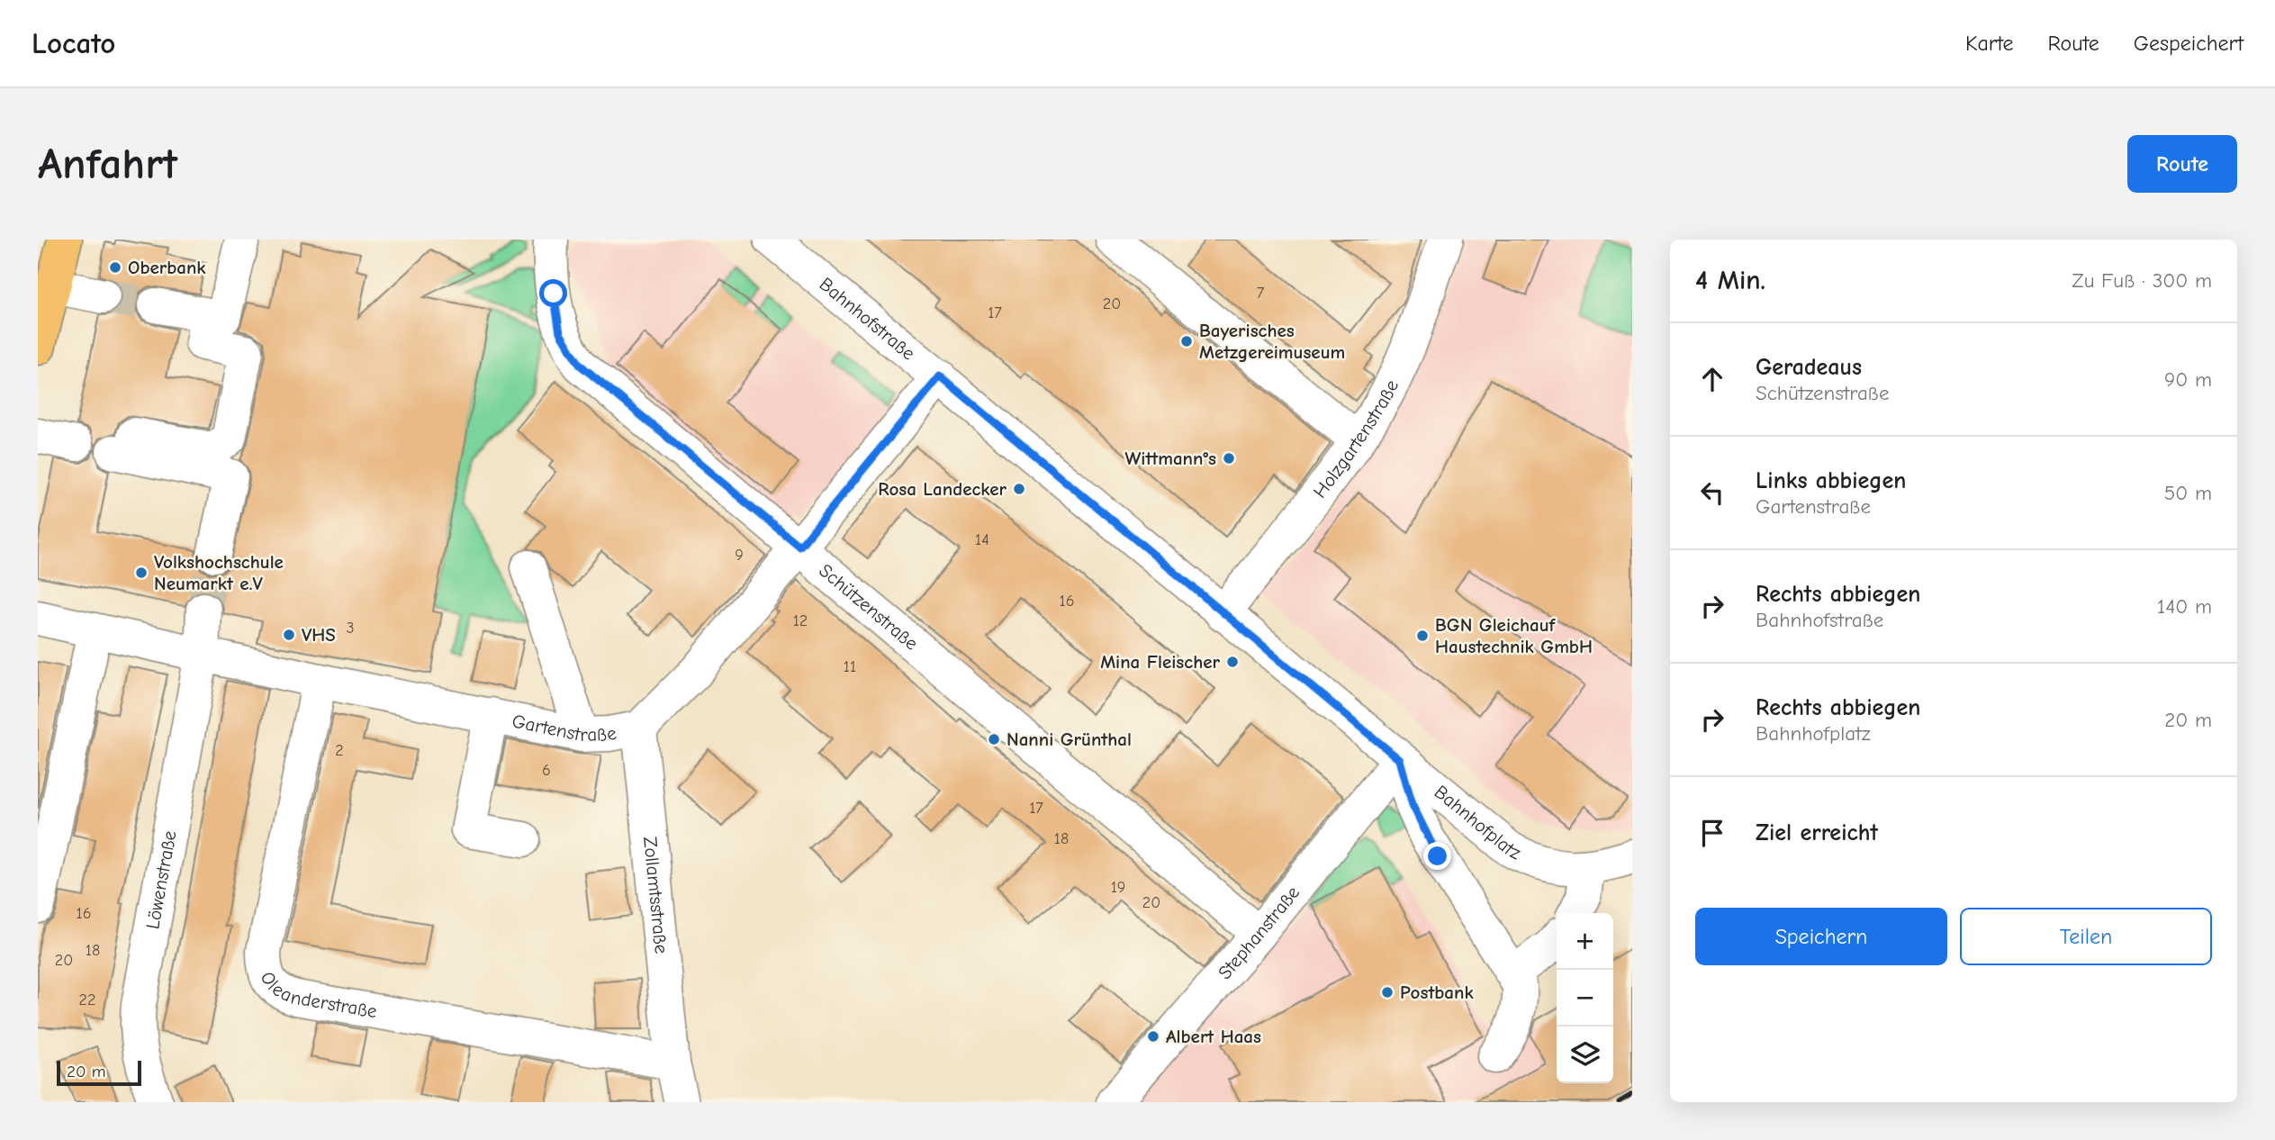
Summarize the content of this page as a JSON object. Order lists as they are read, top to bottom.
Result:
{
  "streets": {
    "street": [
      "Bahnhofstraße",
      "Holzgartenstraße",
      "Schützenstraße",
      "Gartenstraße",
      "Bahnhofplatz",
      "Löwenstraße",
      "Zollamtsstraße",
      "Stephanstraße",
      "Oleanderstraße"
    ]
  },
  "crossings": [
    ["Bahnhofstraße", "Holzgartenstraße"],
    ["Bahnhofstraße", "Gartenstraße"],
    ["Bahnhofstraße", "Bahnhofplatz"],
    ["Bahnhofstraße", "Stephanstraße"],
    ["Schützenstraße", "Gartenstraße"],
    ["Schützenstraße", "Stephanstraße"],
    ["Gartenstraße", "Löwenstraße"],
    ["Gartenstraße", "Zollamtsstraße"],
    ["Gartenstraße", "Oleanderstraße"],
    ["Bahnhofplatz", "Stephanstraße"],
    ["Zollamtsstraße", "Oleanderstraße"]
  ],
  "places": [
    "Oberbank",
    "Bayerisches Metzgereimuseum",
    "Wittmann°s",
    "Rosa Landecker",
    "Volkshochschule Neumarkt e.V",
    "VHS",
    "BGN Gleichauf Haustechnik GmbH",
    "Mina Fleischer",
    "Nanni Grünthal",
    "Postbank",
    "Albert Haas"
  ],
  "house_numbers": [
    "7",
    "20",
    "17",
    "14",
    "9",
    "16",
    "12",
    "3",
    "11",
    "2",
    "6",
    "17",
    "18",
    "19",
    "20",
    "16",
    "18",
    "20",
    "22"
  ],
  "scale_bar": "20 m",
  "page": {
    "header": "Locato",
    "nav": ["Karte", "Route", "Gespeichert"],
    "buttons": [
      "Route",
      ["Speichern", "Teilen"]
    ],
    "title": "Anfahrt",
    "heading": ["4 Min.", "Zu Fuß · 300 m"],
    "list": [
      ["Geradeaus", "Schützenstraße", "90 m"],
      ["Links abbiegen", "Gartenstraße", "50 m"],
      ["Rechts abbiegen", "Bahnhofstraße", "140 m"],
      ["Rechts abbiegen", "Bahnhofplatz", "20 m"],
      "Ziel erreicht"
    ],
    "map_buttons": ["+", "−"],
    "scale": "20 m"
  }
}
